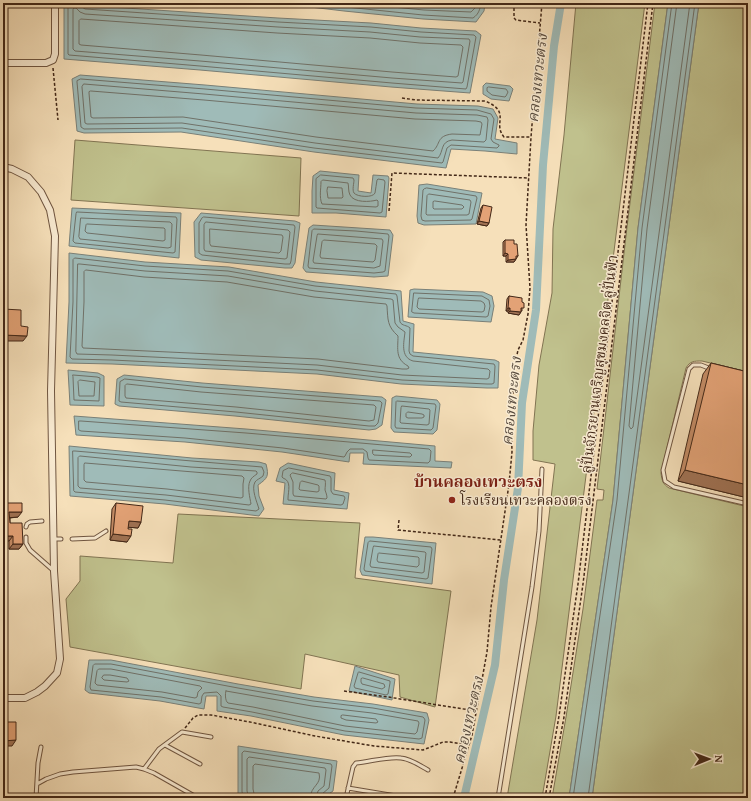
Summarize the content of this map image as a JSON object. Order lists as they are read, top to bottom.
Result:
{
  "streets": {
    "path": ["ลู่ปั่นจักรยานเจริญสุขมงคลจิต ลู่ปั่นฟ้า"]
  },
  "districts": ["บ้านคลองเทวะตรง"],
  "water": ["คลองเทวะตรง"],
  "places": ["โรงเรียนเทวะคลองตรง"],
  "north": "right"
}
